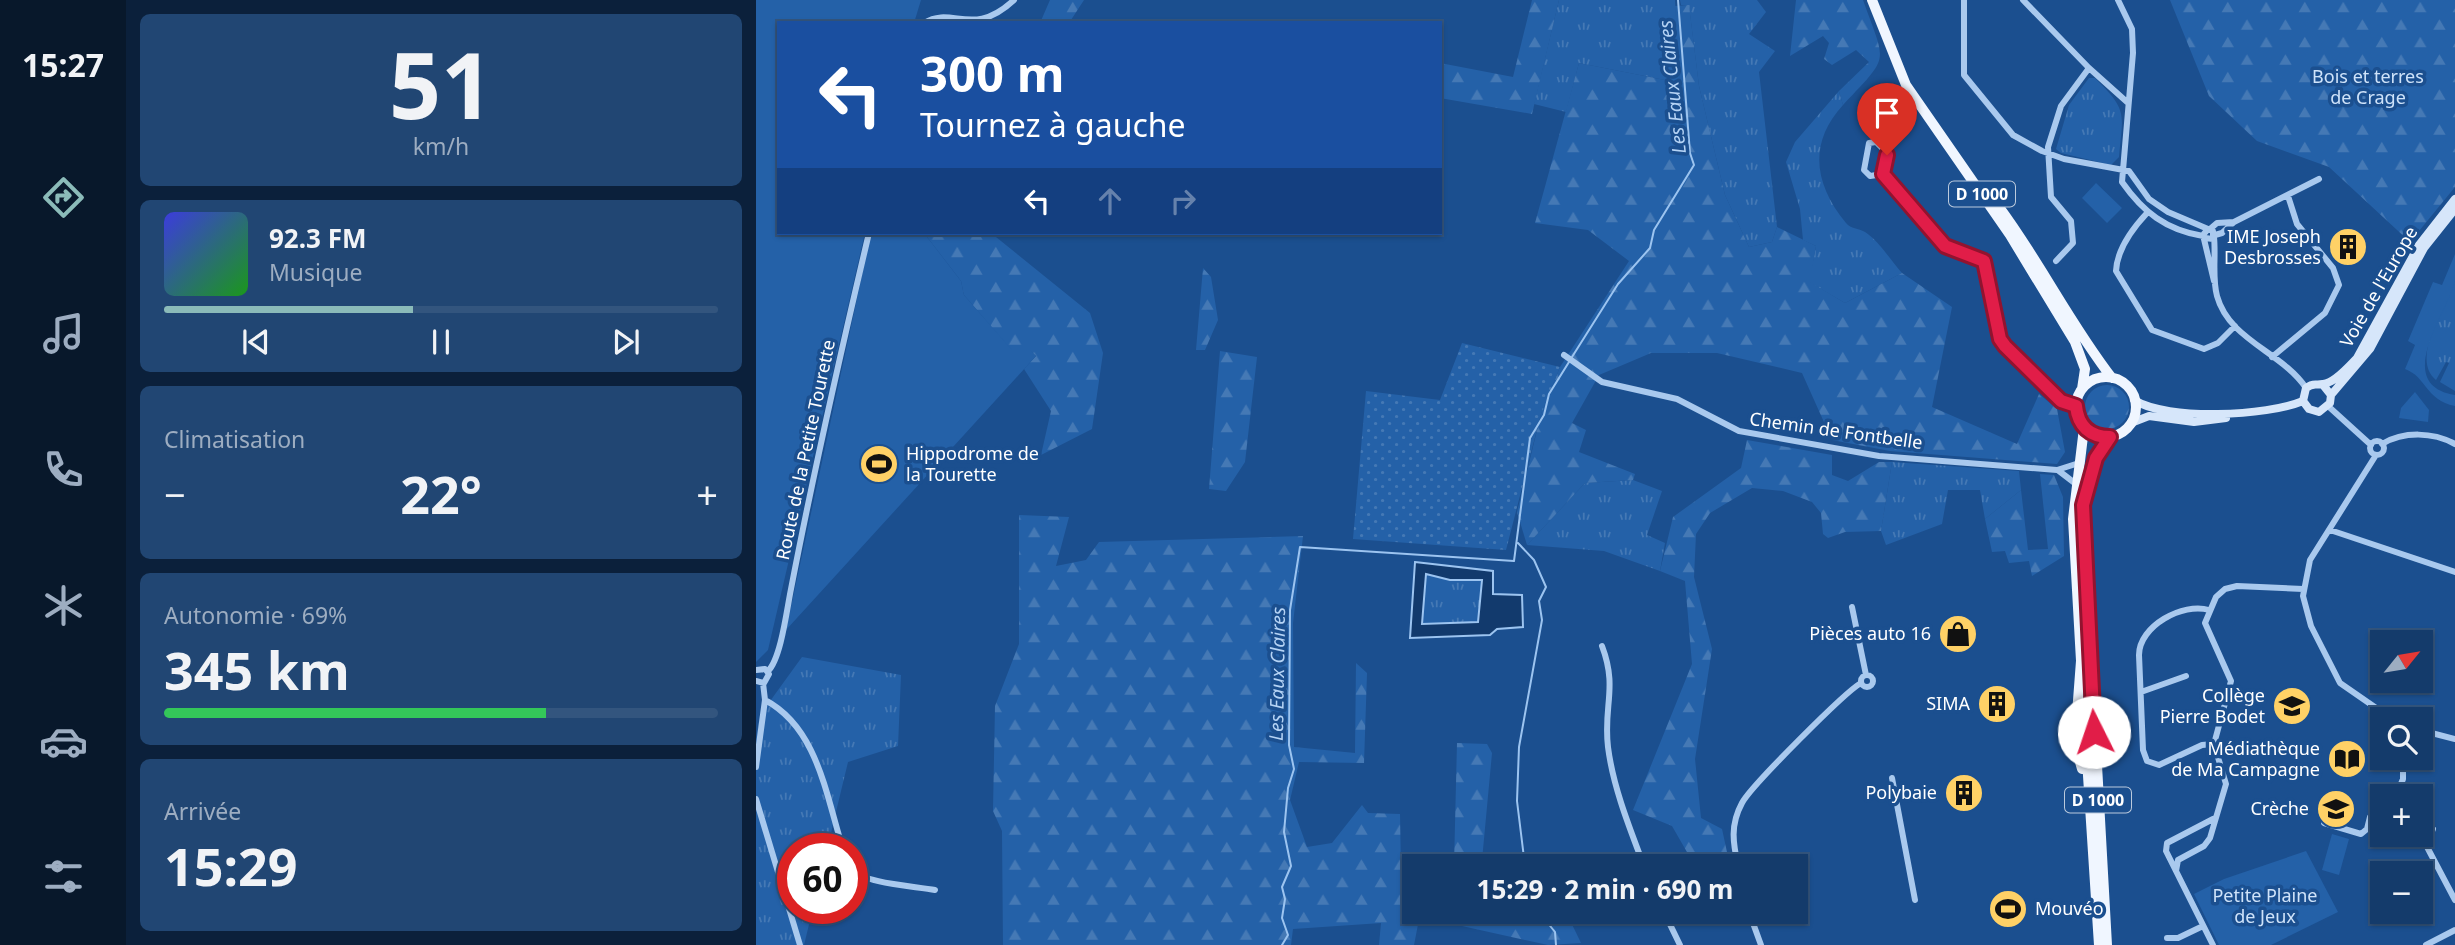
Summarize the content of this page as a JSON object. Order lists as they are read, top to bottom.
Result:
{
  "streets": {
    "main road": ["D 1000", "Voie de l'Europe"],
    "street": ["Chemin de Fontbelle", "Route de la Petite Tourette"]
  },
  "crossings": [
    ["D 1000", "Chemin de Fontbelle"]
  ],
  "water": ["Les Eaux Claires"],
  "parks": ["Bois et terres de Crage", "Petite Plaine de Jeux"],
  "places": {
    "building": ["IME Joseph Desbrosses", "SIMA", "Polybaie"],
    "sports": ["Hippodrome de la Tourette", "Mouvéo"],
    "shop": ["Pièces auto 16"],
    "school or university": ["Collège Pierre Bodet", "Crèche"],
    "library": ["Médiathèque de Ma Campagne"]
  },
  "north": "top right",
  "page": {
    "tabs": "15:27",
    "tile": [
      ["51", "km/h"],
      "Climatisation",
      ["Autonomie · 69%", "345 km"],
      ["Arrivée", "15:29"]
    ],
    "turn": ["300 m", "Tournez à gauche"],
    "song": ["92.3 FM", "Musique"],
    "heat": ["−", "22°", "+"],
    "map_buttons": ["+", "−"],
    "limit": "60",
    "trip": "15:29 · 2 min · 690 m"
  }
}
